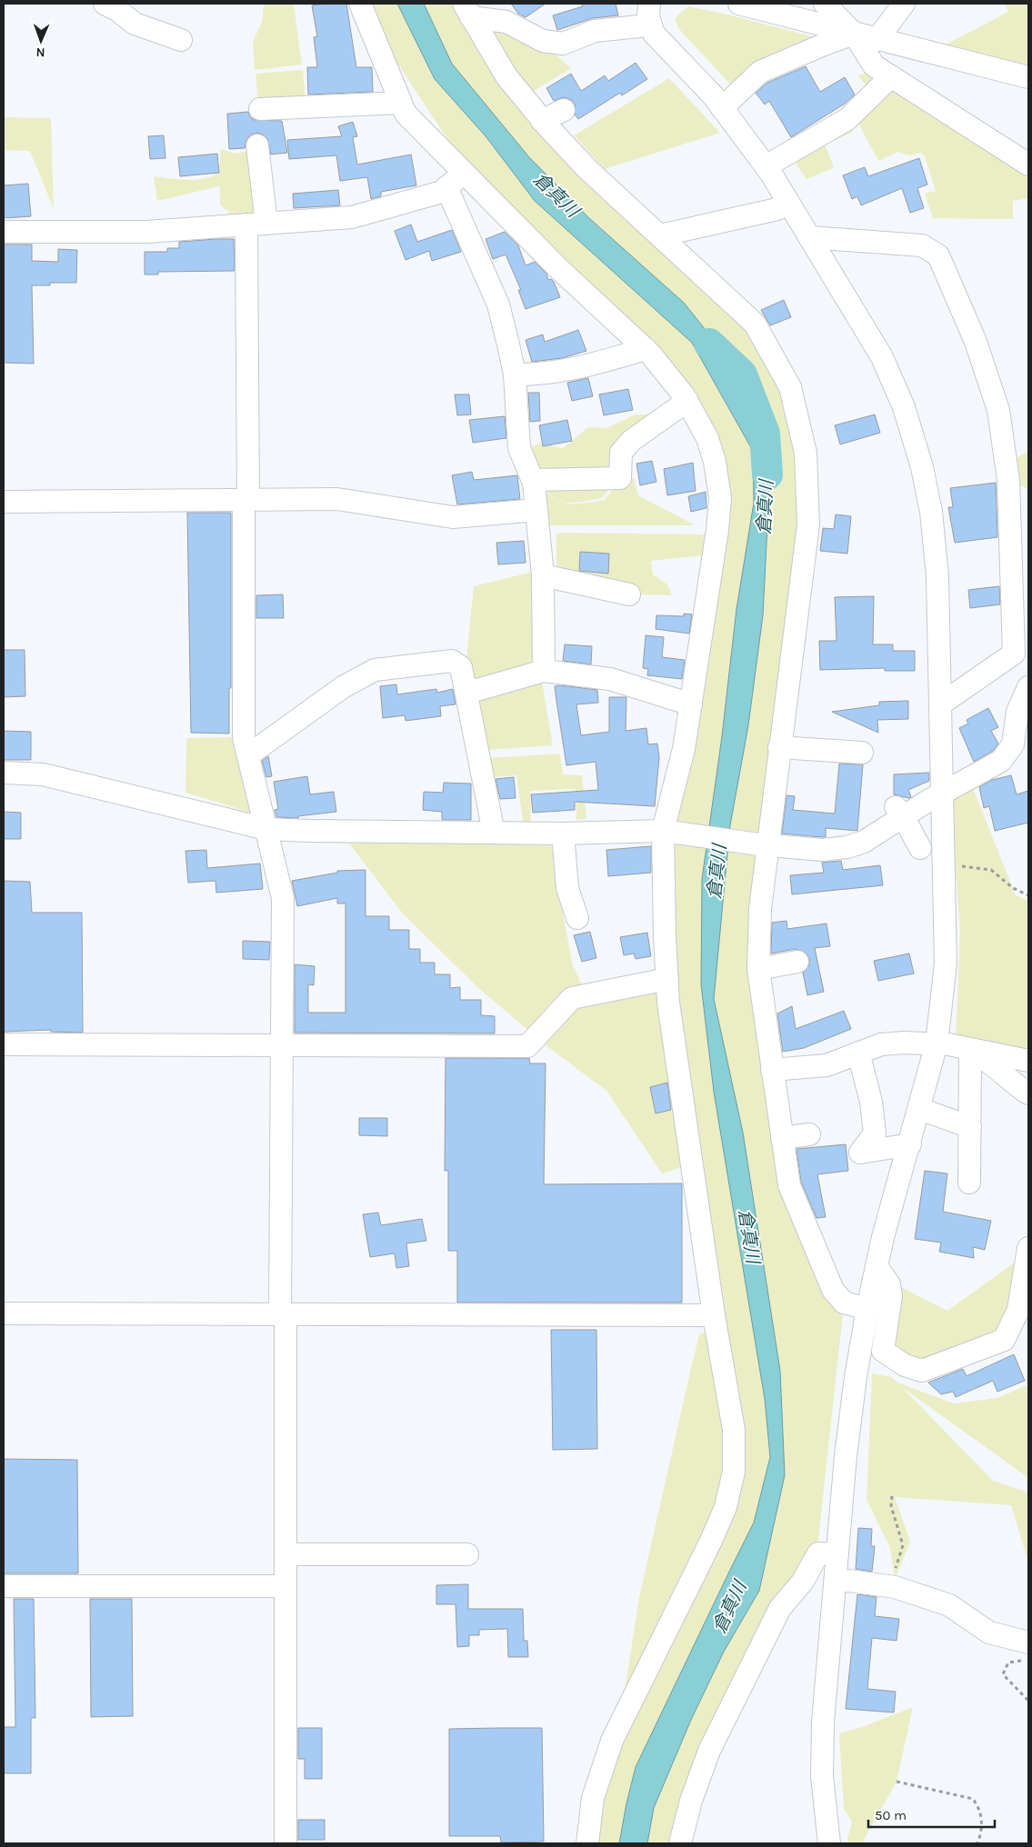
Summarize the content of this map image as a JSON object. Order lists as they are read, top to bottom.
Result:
{
  "water": ["倉真川"],
  "scale_bar": "50 m",
  "north": "bottom"
}
